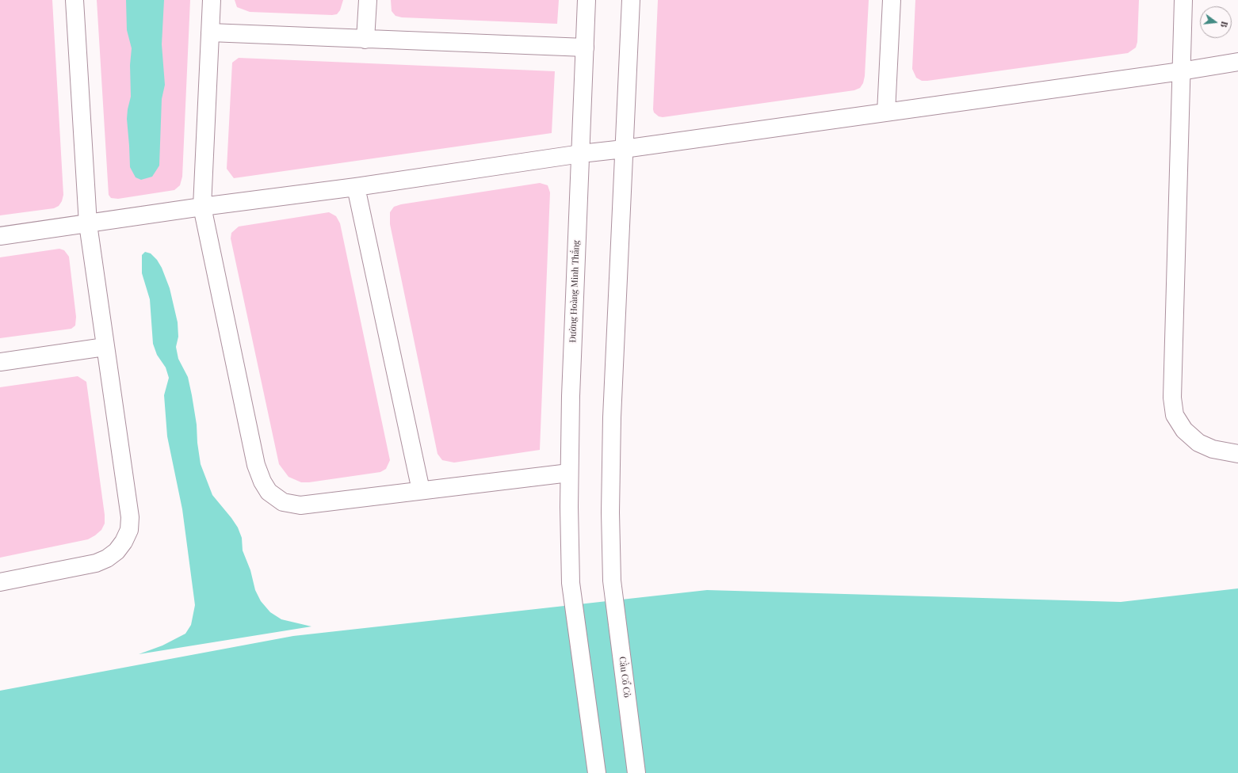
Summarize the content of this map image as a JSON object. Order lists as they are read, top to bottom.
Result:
{
  "streets": {
    "street": ["Đường Hoàng Minh Thắng", "Cầu Cổ Cò"]
  },
  "north": "right"
}
